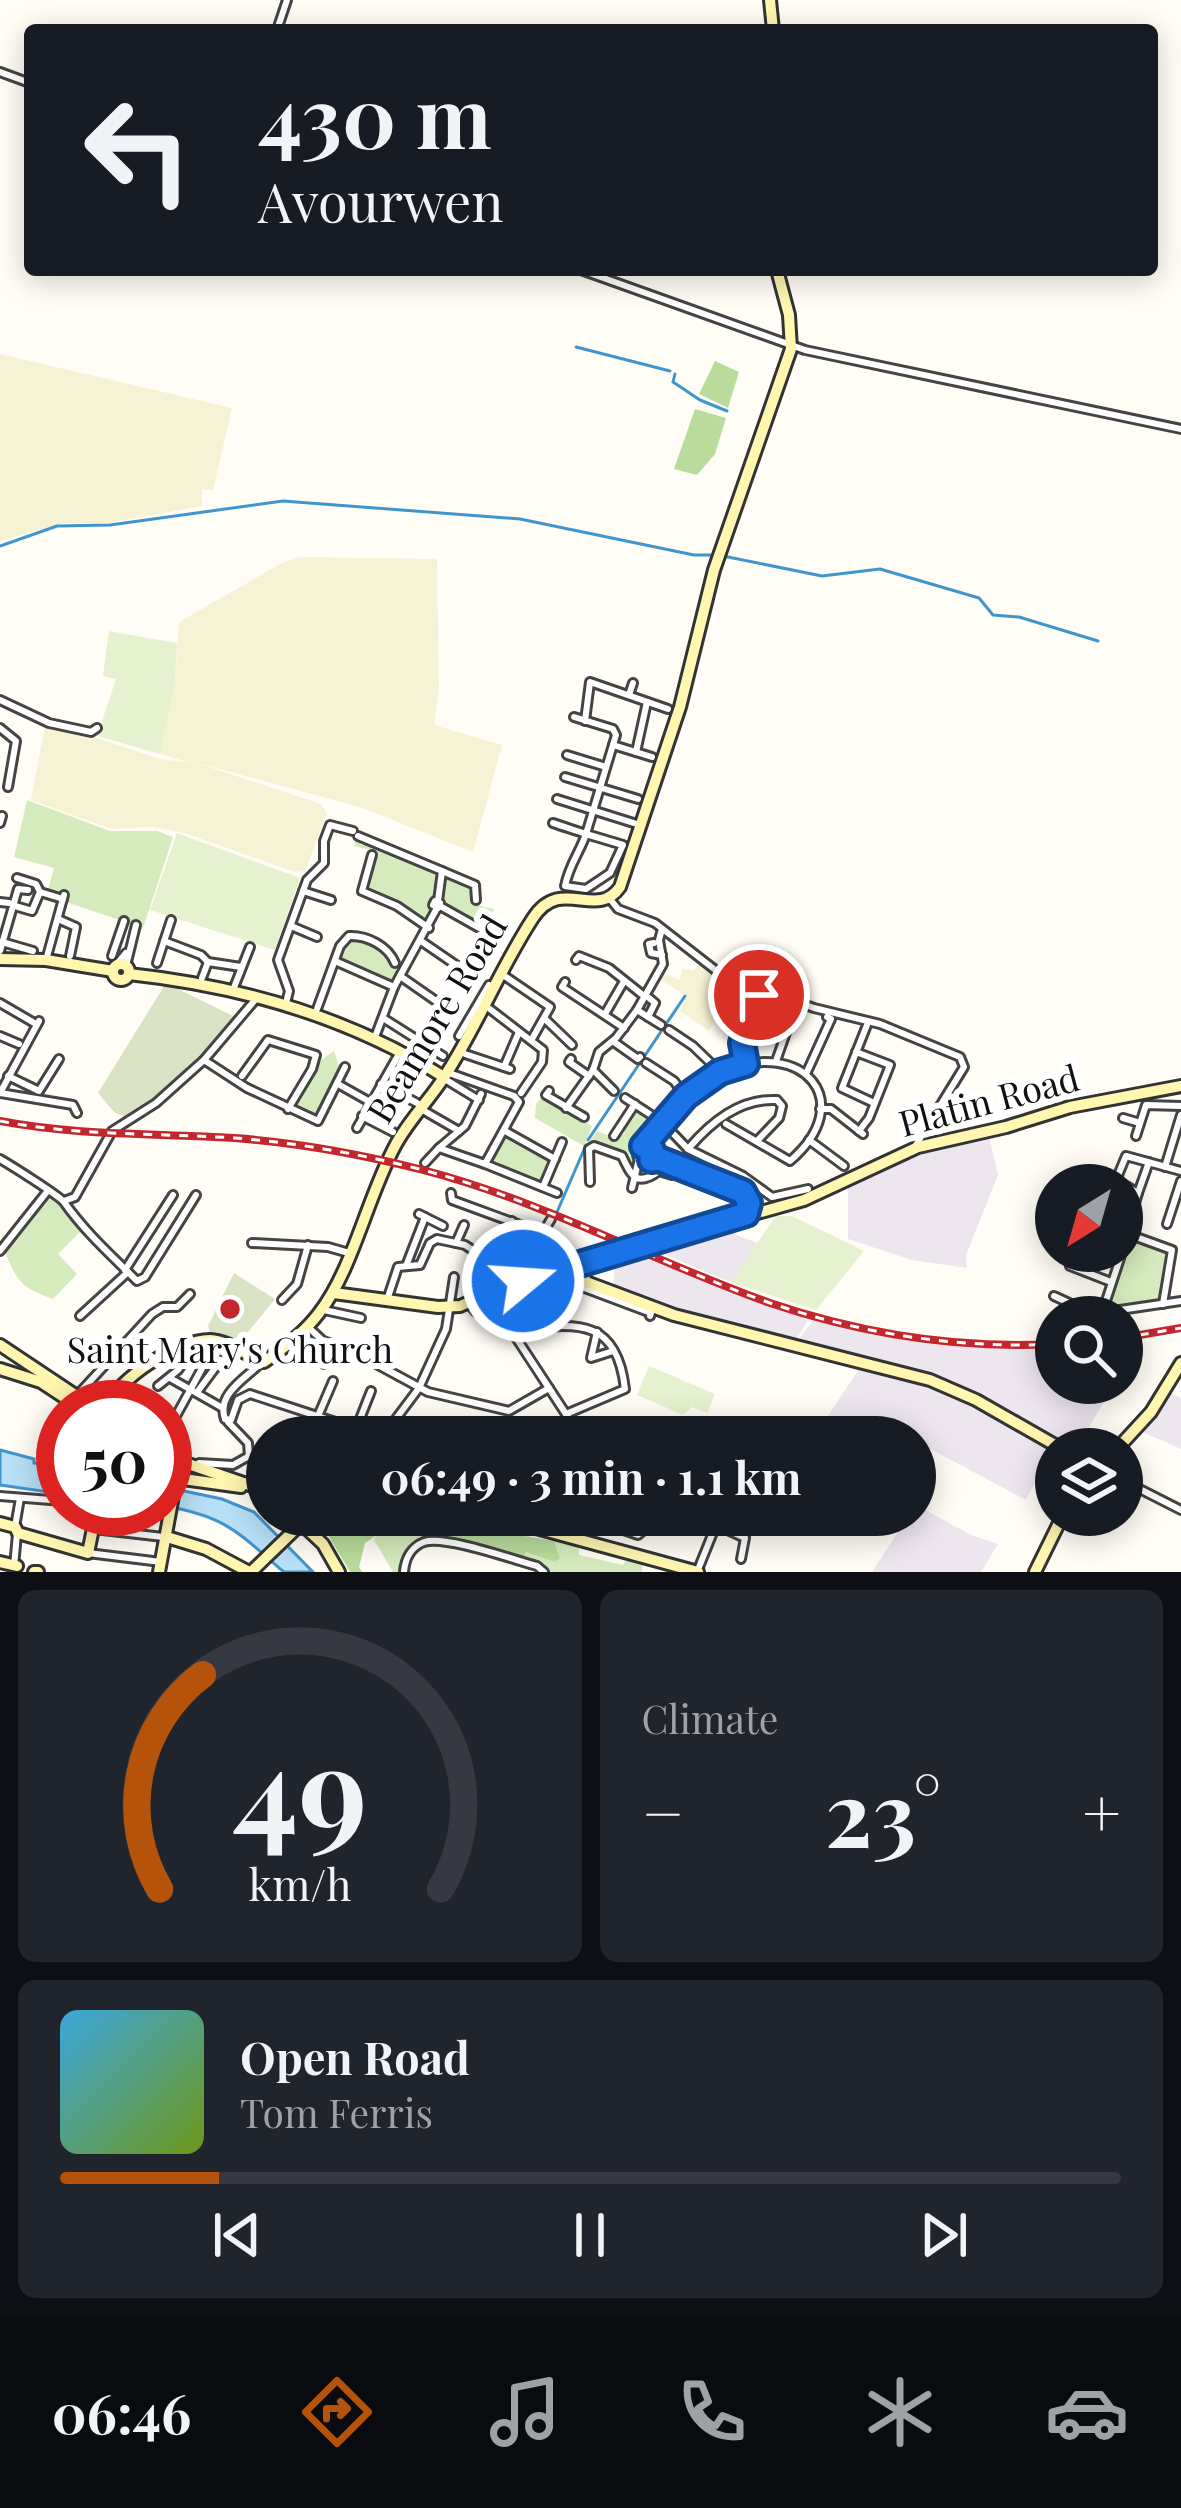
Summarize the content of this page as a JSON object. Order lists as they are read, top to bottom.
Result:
{
  "streets": {
    "main road": ["Beamore Road", "Platin Road"]
  },
  "crossings": [
    ["Beamore Road", "Platin Road"]
  ],
  "places": ["Saint Mary's Church"],
  "north": "bottom left",
  "page": {
    "turn": ["430 m", "Avourwen"],
    "limit": "50",
    "trip": "06:49 · 3 min · 1.1 km",
    "tile": "Climate",
    "heat": ["−", "23°", "+"],
    "song": ["Open Road", "Tom Ferris"],
    "tabs": "06:46",
    "gauge": ["49", "km/h"]
  }
}
